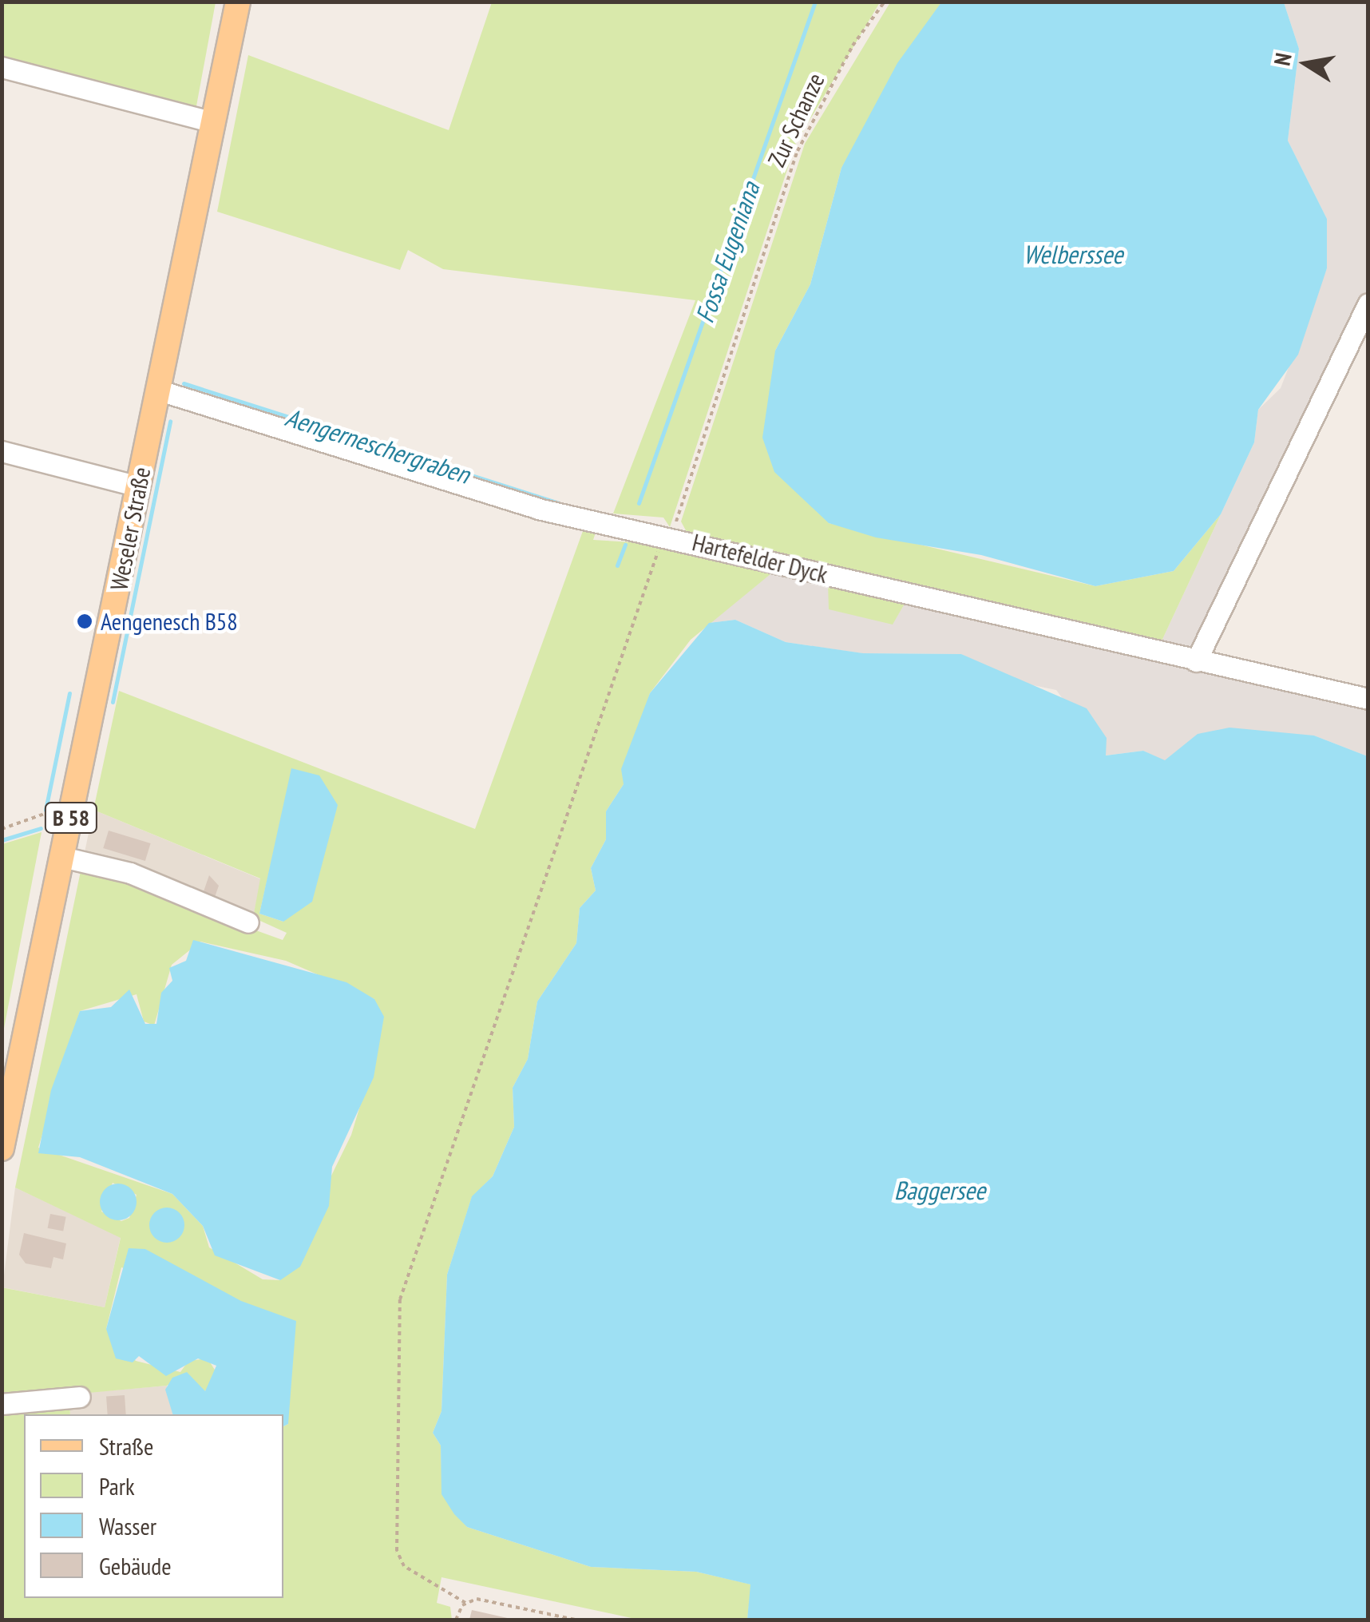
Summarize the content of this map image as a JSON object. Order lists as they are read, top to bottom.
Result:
{
  "streets": {
    "main road": ["Weseler Straße", "B 58"],
    "street": ["Hartefelder Dyck"],
    "path": ["Zur Schanze"]
  },
  "crossings": [
    ["Zur Schanze", "Hartefelder Dyck"],
    ["Weseler Straße", "Hartefelder Dyck"]
  ],
  "water": [
    "Fossa Eugeniana",
    "Welberssee",
    "Aengerneschergraben",
    "Baggersee"
  ],
  "places": ["Aengenesch B58"],
  "legend": [
    "Straße",
    "Park",
    "Wasser",
    "Gebäude"
  ],
  "north": "left"
}
